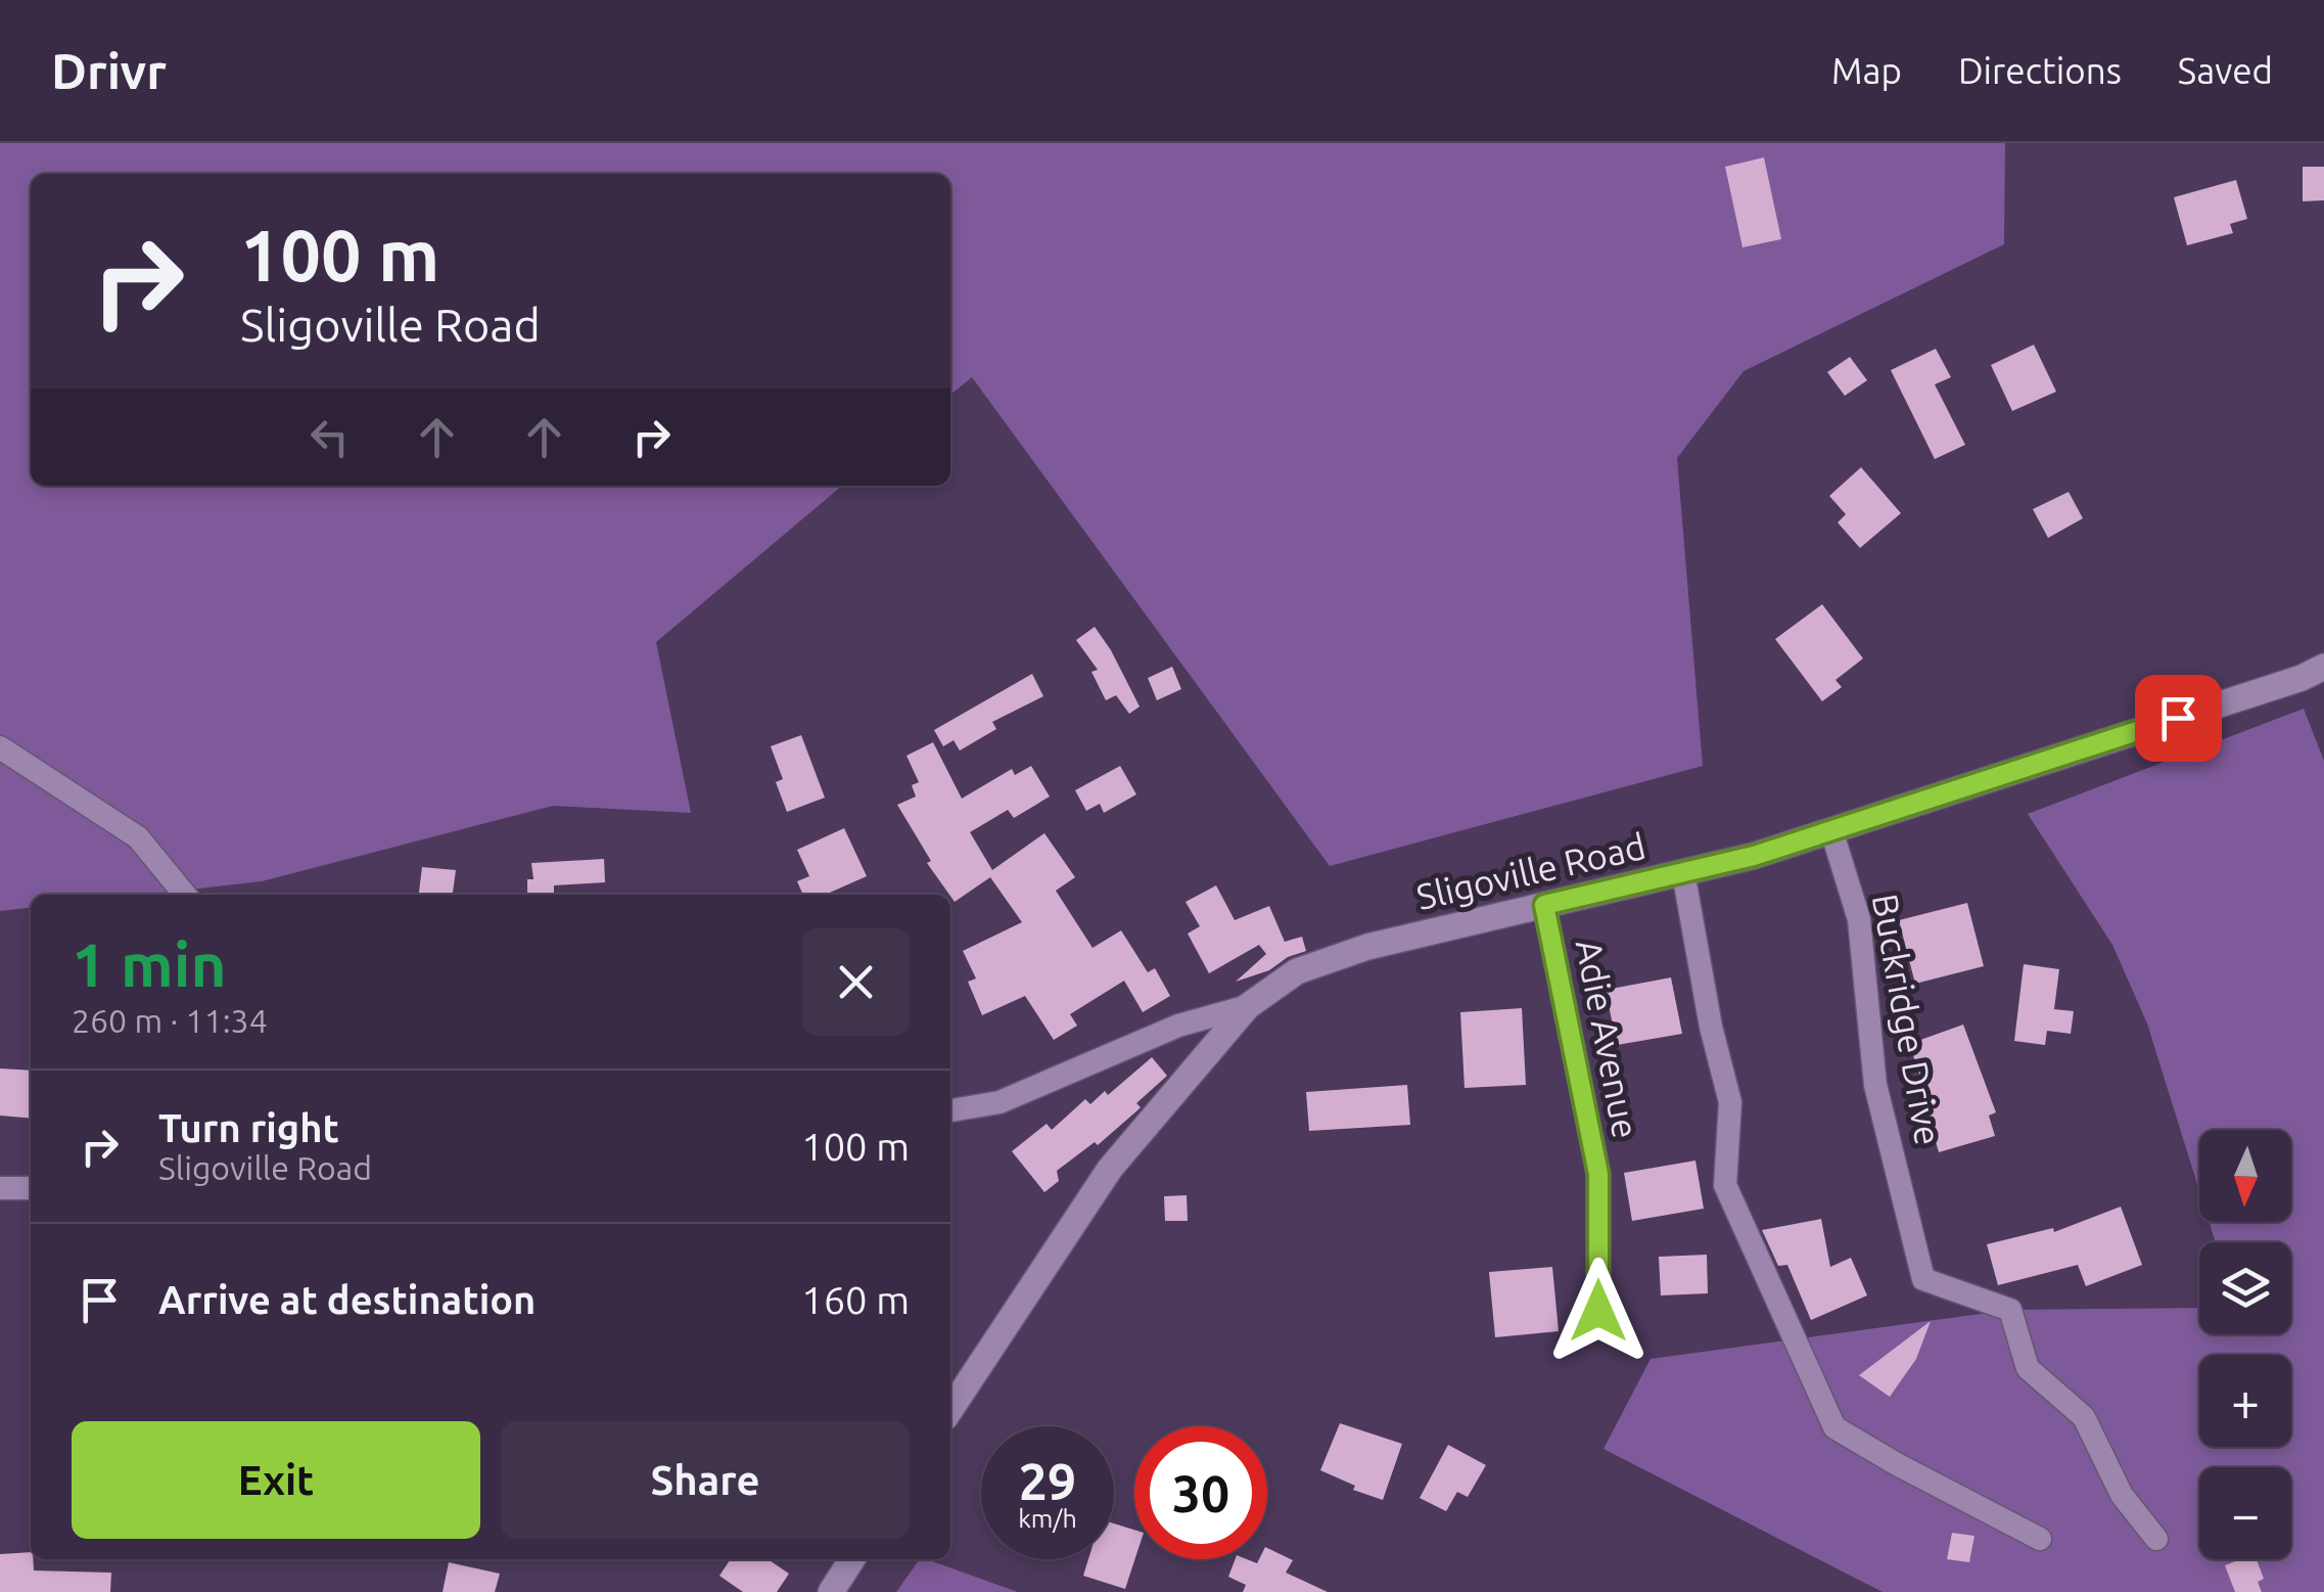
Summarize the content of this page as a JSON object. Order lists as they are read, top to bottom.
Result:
{
  "streets": {
    "street": ["Sligoville Road", "Buckridge Drive", "Adie Avenue"]
  },
  "crossings": [
    ["Sligoville Road", "Buckridge Drive"],
    ["Sligoville Road", "Adie Avenue"]
  ],
  "north": "bottom",
  "page": {
    "header": "Drivr",
    "nav": ["Map", "Directions", "Saved"],
    "turn": ["100 m", "Sligoville Road"],
    "heading": ["1 min", "260 m · 11:34"],
    "list": [
      {
        "name": "Turn right",
        "note": "Sligoville Road",
        "value": "100 m"
      },
      {
        "name": "Arrive at destination",
        "value": "160 m"
      }
    ],
    "map_buttons": ["+", "−"],
    "buttons": ["Exit", "Share"],
    "speed": "29 km/h",
    "limit": "30"
  }
}
